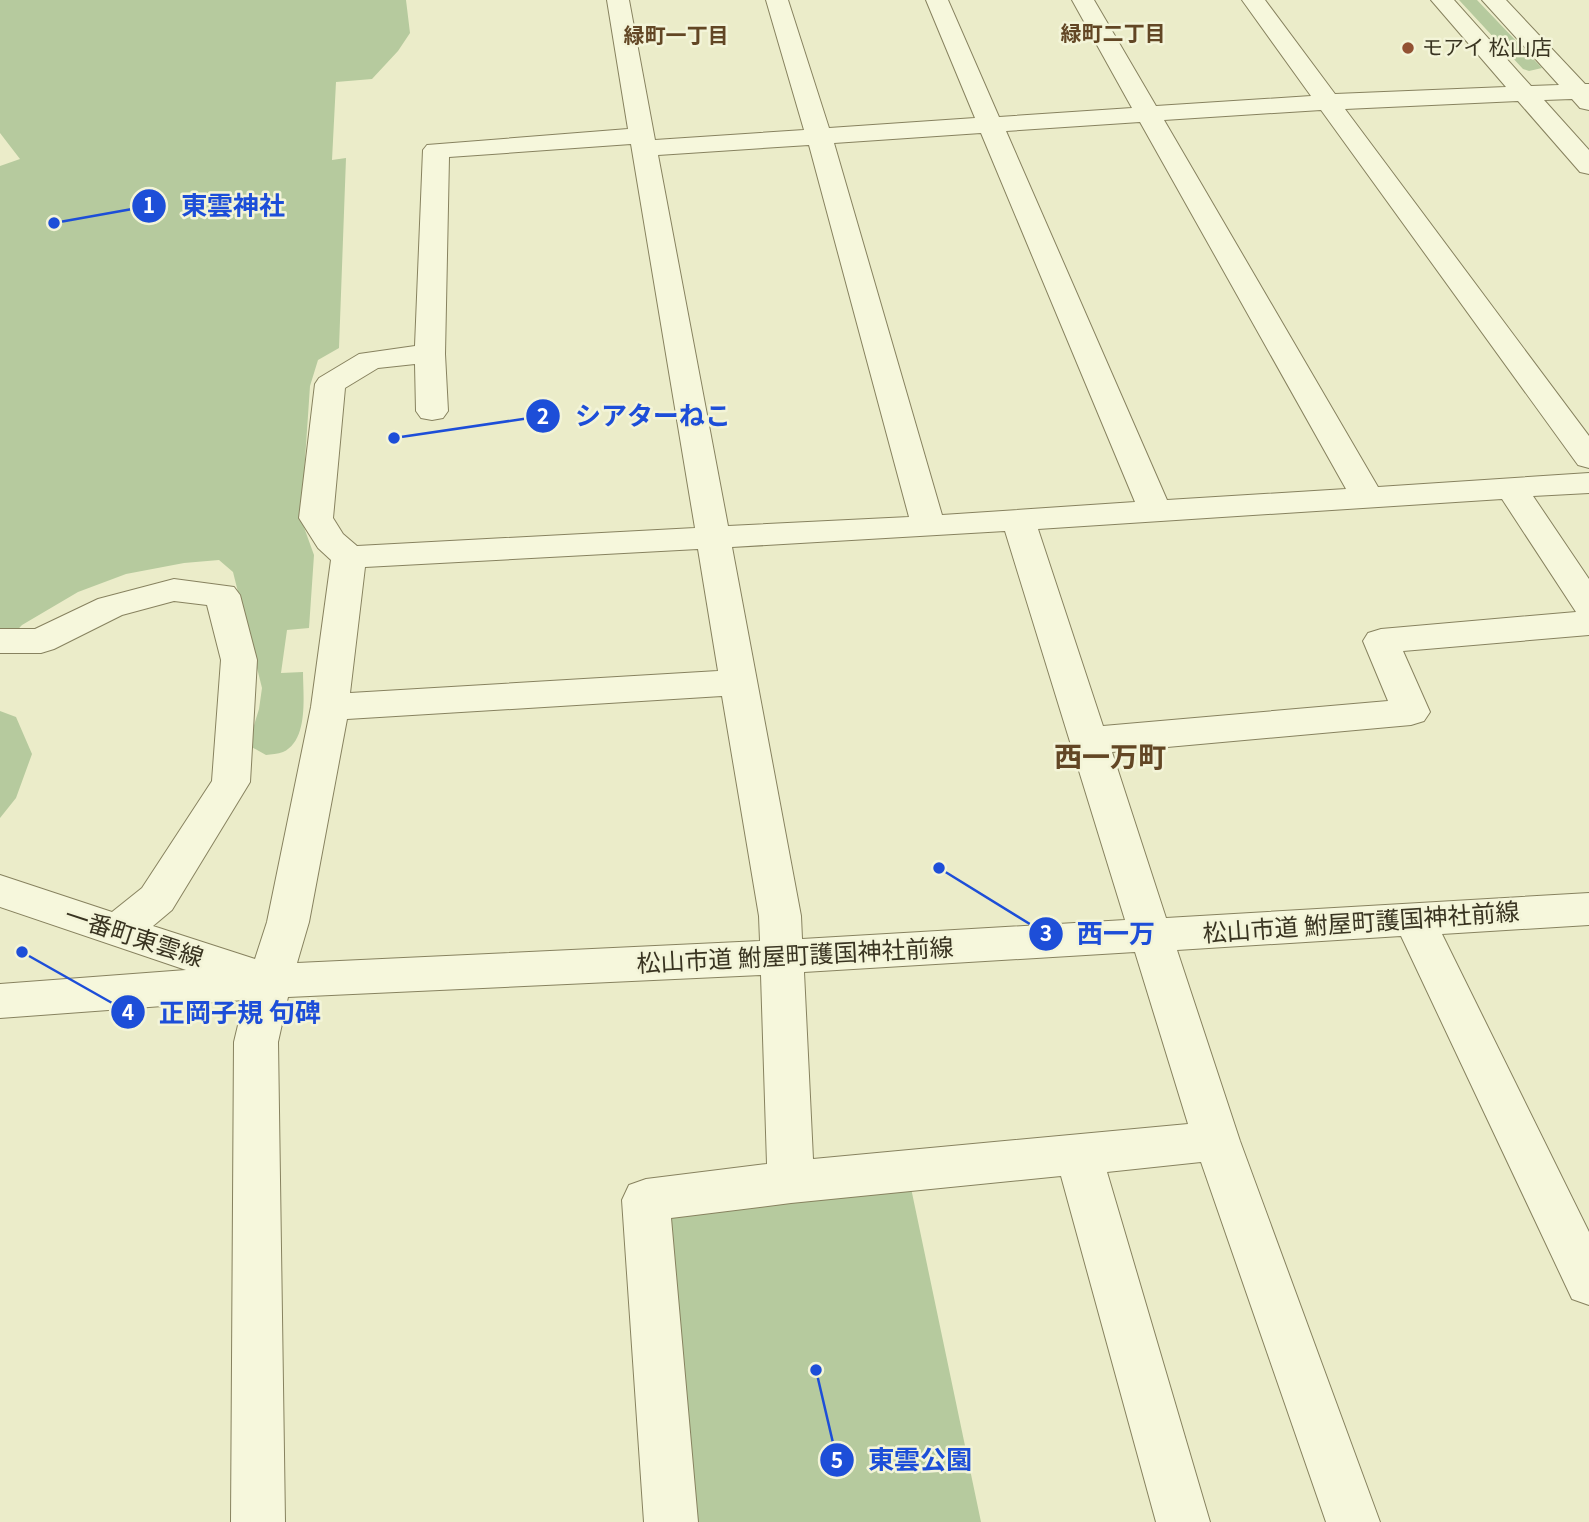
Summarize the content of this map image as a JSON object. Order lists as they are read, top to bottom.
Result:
{
  "streets": {
    "street": ["松山市道 鮒屋町護国神社前線", "一番町東雲線"]
  },
  "crossings": [
    ["松山市道 鮒屋町護国神社前線", "一番町東雲線"]
  ],
  "districts": ["緑町二丁目", "緑町一丁目", "西一万町"],
  "places": [
    "モアイ 松山店",
    "東雲神社",
    "シアターねこ",
    "西一万",
    "正岡子規 句碑",
    "東雲公園"
  ]
}
